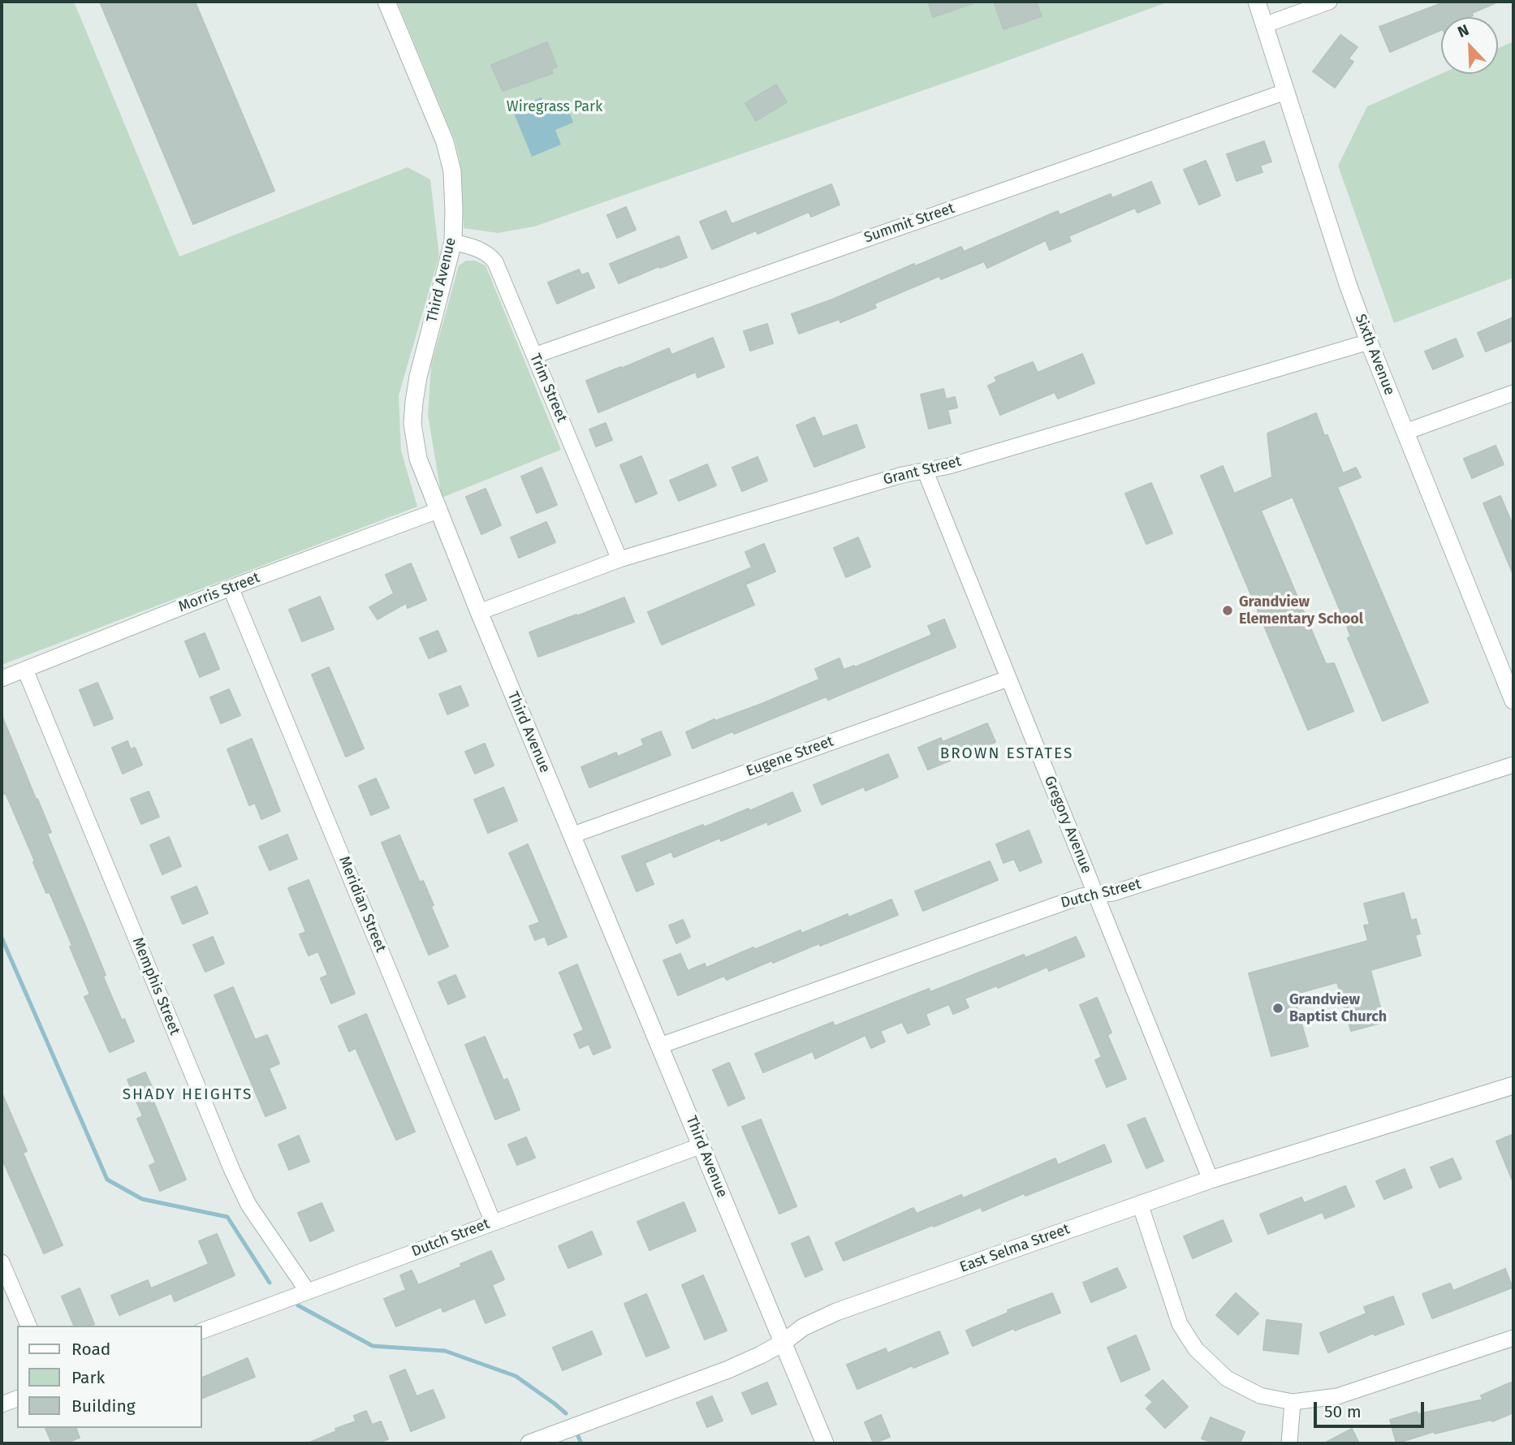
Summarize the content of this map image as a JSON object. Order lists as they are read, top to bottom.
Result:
{
  "streets": {
    "street": [
      "Summit Street",
      "Third Avenue",
      "Sixth Avenue",
      "Trim Street",
      "Grant Street",
      "Morris Street",
      "Eugene Street",
      "Gregory Avenue",
      "Dutch Street",
      "Meridian Street",
      "Memphis Street",
      "East Selma Street"
    ]
  },
  "crossings": [
    ["Summit Street", "Sixth Avenue"],
    ["Summit Street", "Trim Street"],
    ["Third Avenue", "Trim Street"],
    ["Third Avenue", "Grant Street"],
    ["Third Avenue", "Morris Street"],
    ["Third Avenue", "Eugene Street"],
    ["Third Avenue", "Dutch Street"],
    ["Third Avenue", "East Selma Street"],
    ["Sixth Avenue", "Grant Street"],
    ["Trim Street", "Grant Street"],
    ["Grant Street", "Gregory Avenue"],
    ["Morris Street", "Meridian Street"],
    ["Morris Street", "Memphis Street"],
    ["Eugene Street", "Gregory Avenue"],
    ["Gregory Avenue", "Dutch Street"],
    ["Gregory Avenue", "East Selma Street"],
    ["Dutch Street", "Meridian Street"],
    ["Dutch Street", "Memphis Street"]
  ],
  "districts": ["BROWN ESTATES", "SHADY HEIGHTS"],
  "parks": ["Wiregrass Park"],
  "places": ["Grandview Elementary School", "Grandview Baptist Church"],
  "legend": ["Road", "Park", "Building"],
  "scale_bar": "50 m",
  "north": "top left"
}
